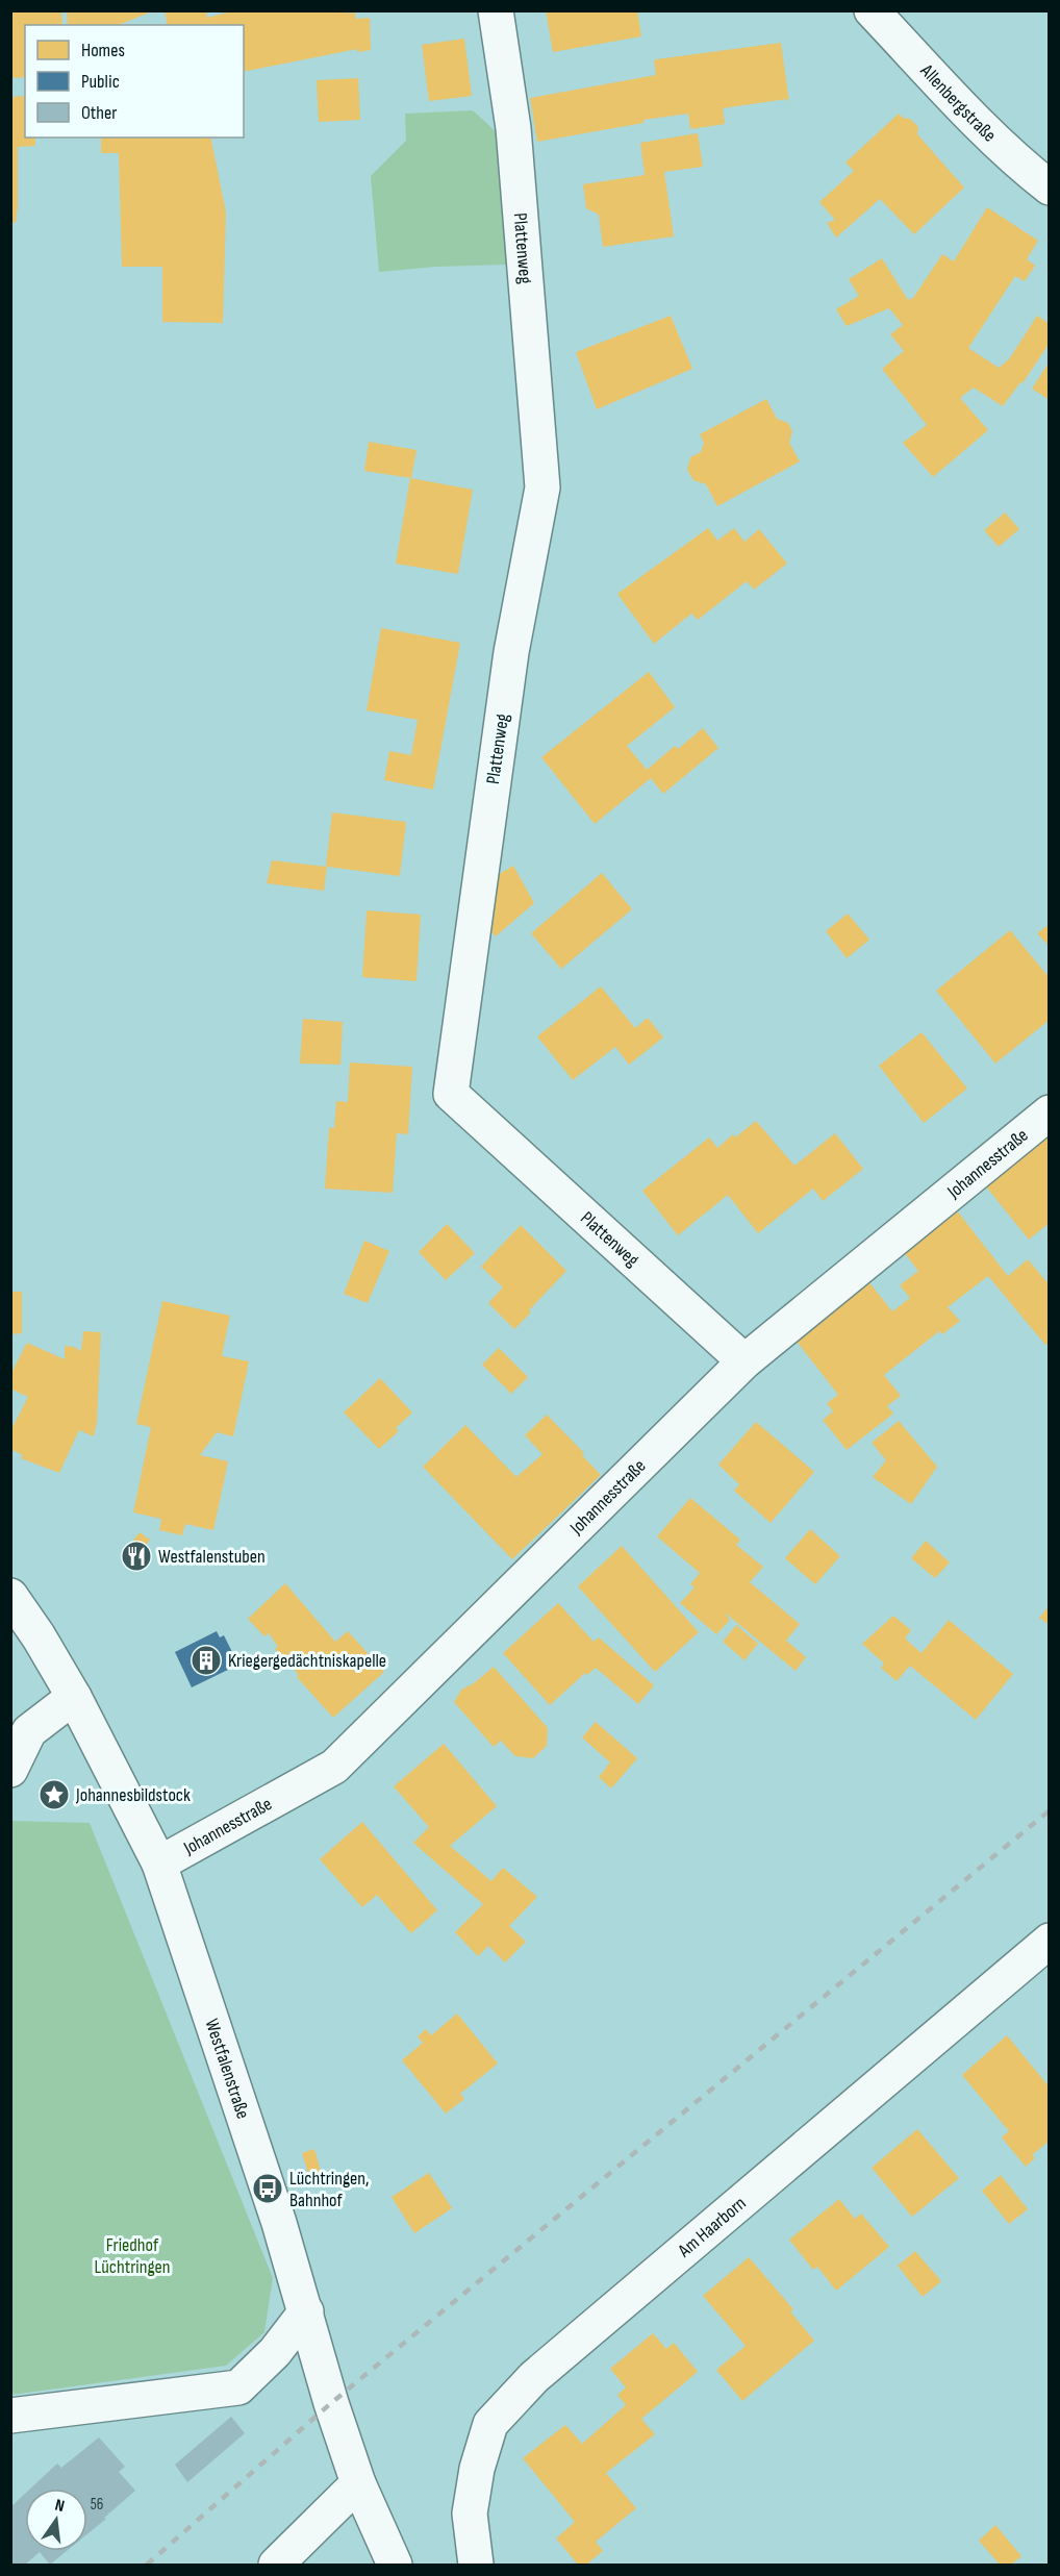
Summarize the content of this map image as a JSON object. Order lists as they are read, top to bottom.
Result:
{
  "streets": {
    "street": [
      "Allenbergstraße",
      "Plattenweg",
      "Johannesstraße",
      "Westfalenstraße",
      "Am Haarborn"
    ]
  },
  "crossings": [
    ["Plattenweg", "Johannesstraße"],
    ["Johannesstraße", "Westfalenstraße"]
  ],
  "parks": ["Friedhof Lüchtringen"],
  "places": {
    "restaurant": ["Westfalenstuben"],
    "building": ["Kriegergedächtniskapelle"],
    "place": ["Johannesbildstock"],
    "bus stop": ["Lüchtringen, Bahnhof"]
  },
  "house_numbers": ["56"],
  "legend": ["Homes", "Public", "Other"],
  "north": "top"
}
